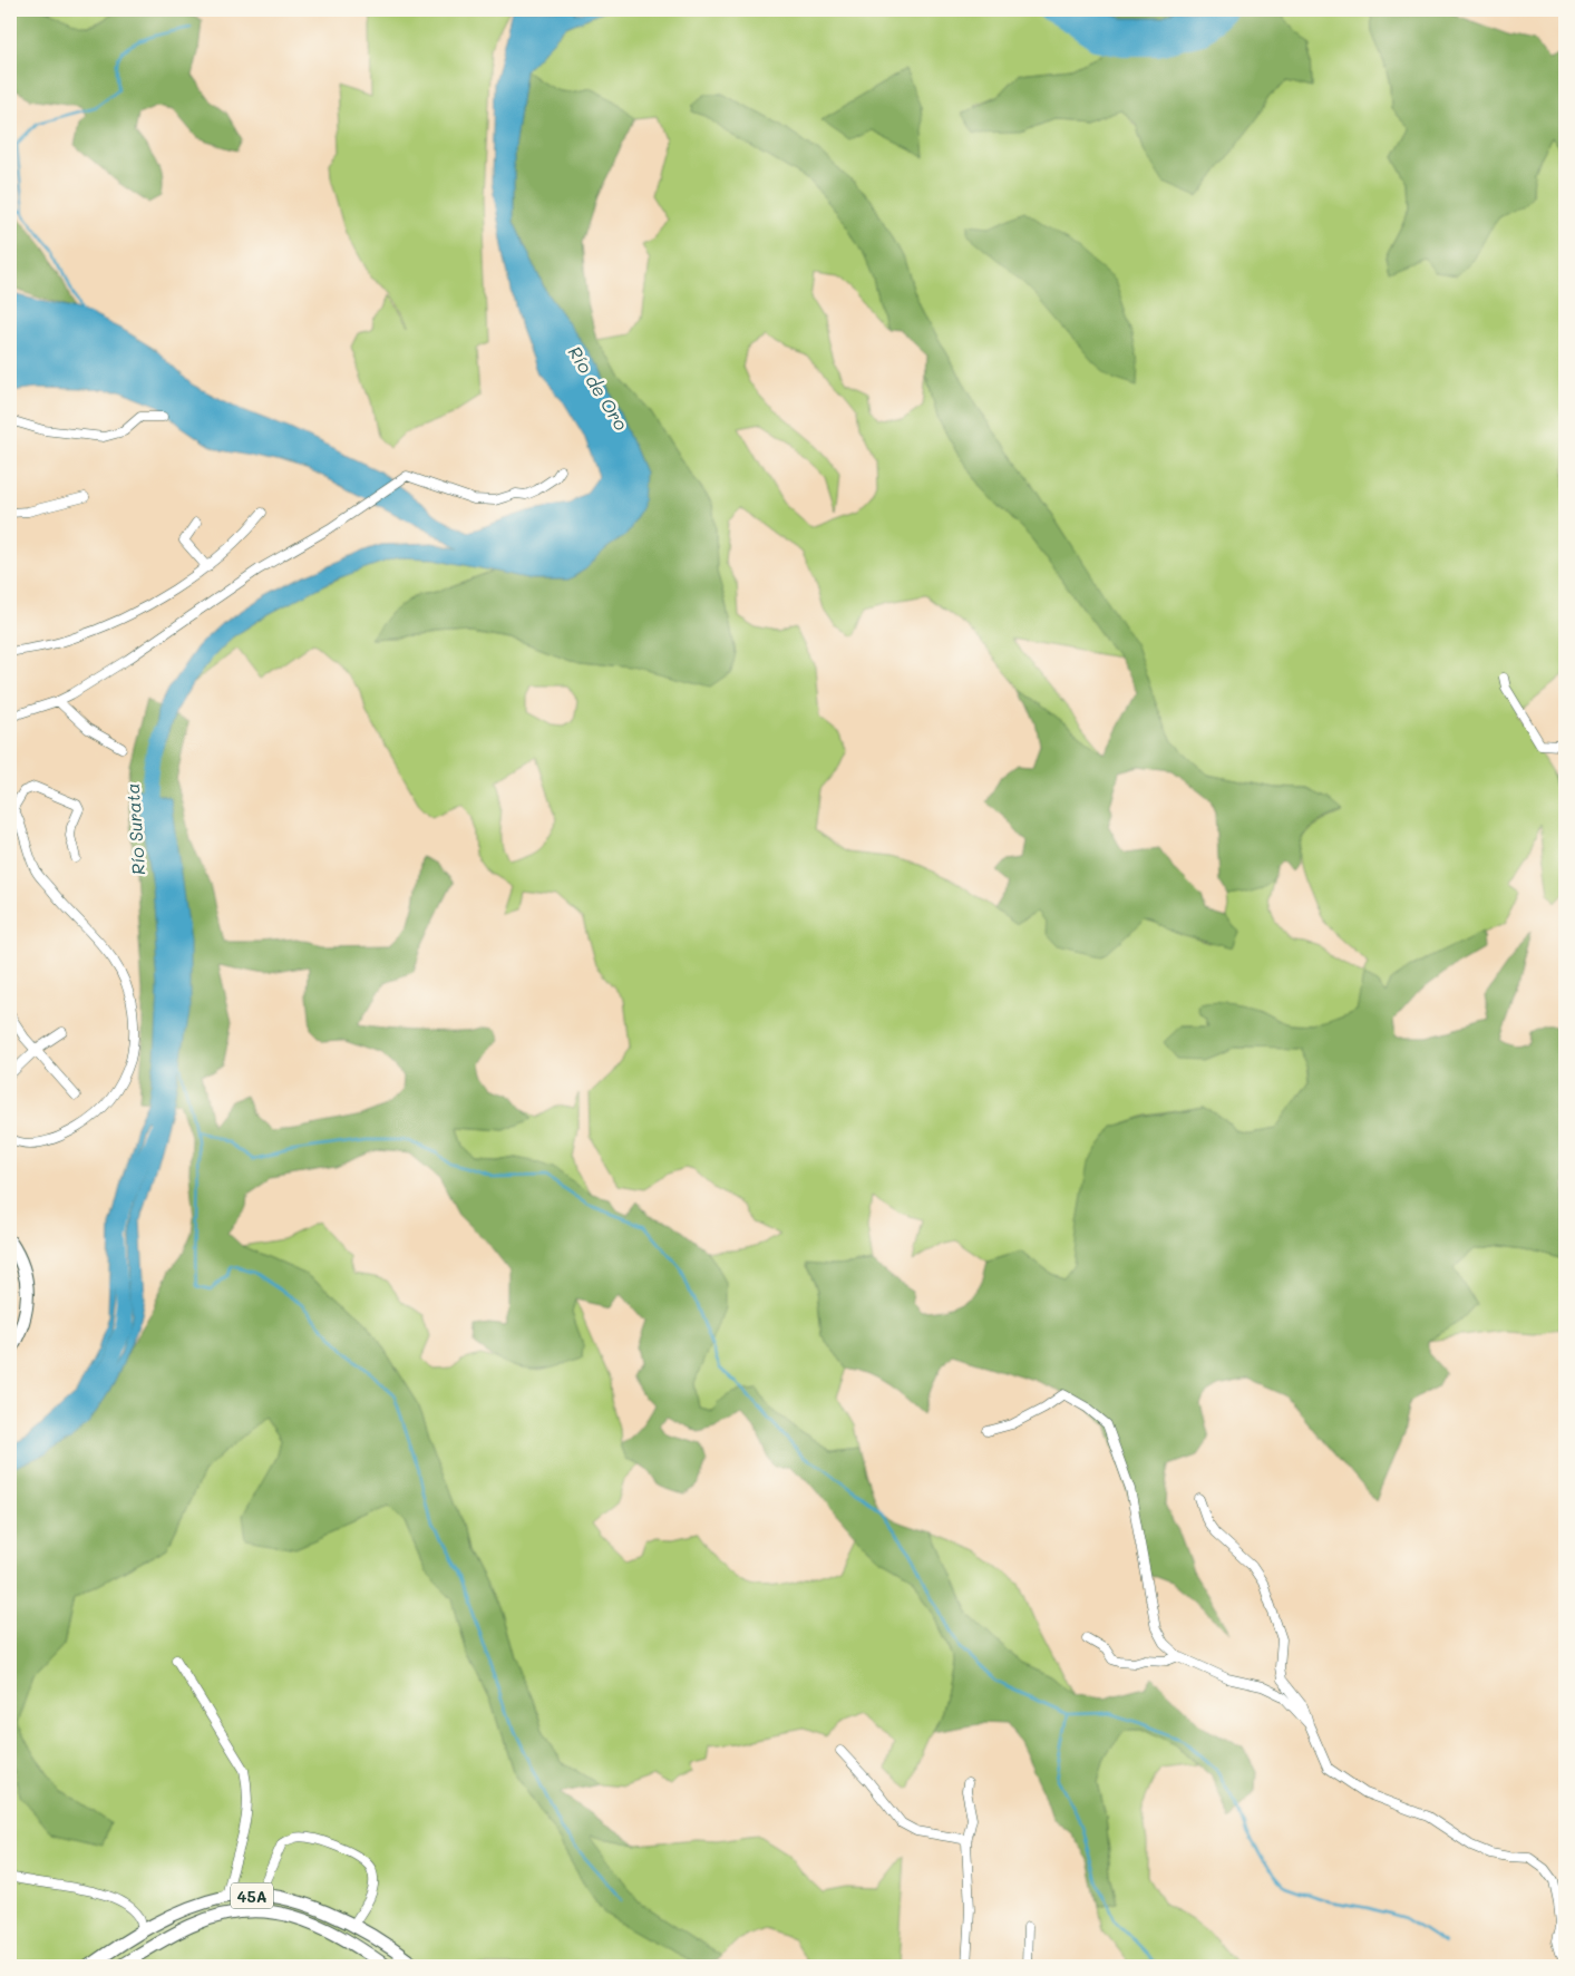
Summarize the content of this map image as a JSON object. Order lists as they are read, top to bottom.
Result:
{
  "streets": {
    "highway": ["45A"]
  },
  "water": ["Río de Oro", "Río Surata"]
}
